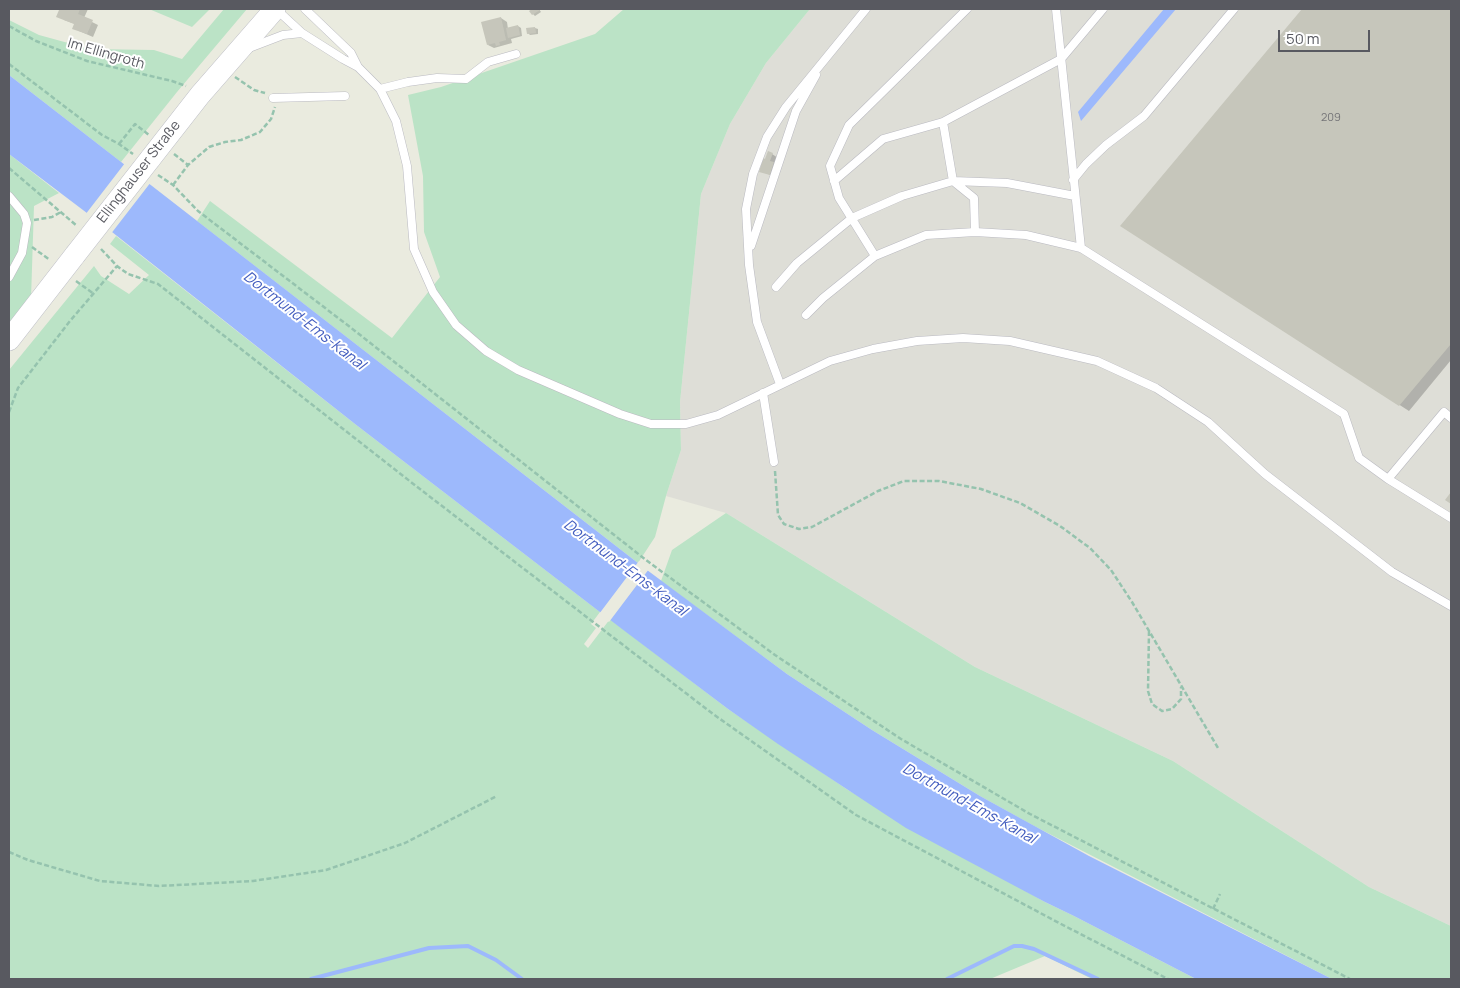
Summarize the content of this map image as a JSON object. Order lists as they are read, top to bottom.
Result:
{
  "streets": {
    "main road": ["Ellinghauser Straße"],
    "path": ["Im Ellingroth"]
  },
  "crossings": [
    ["Im Ellingroth", "Ellinghauser Straße"]
  ],
  "water": ["Dortmund-Ems-Kanal"],
  "house_numbers": ["209"],
  "scale_bar": "50 m"
}
